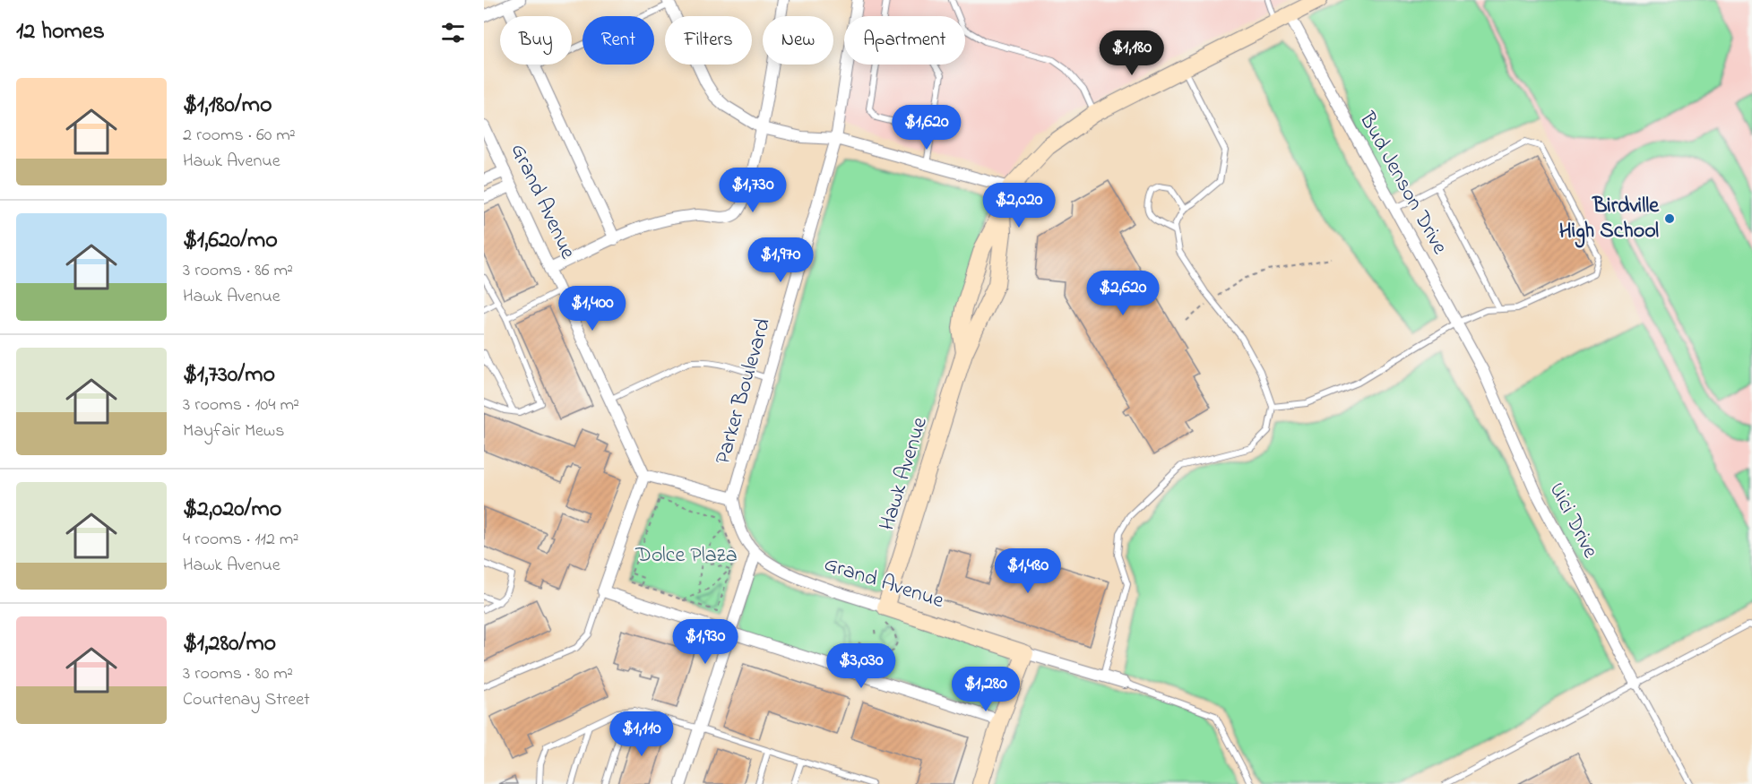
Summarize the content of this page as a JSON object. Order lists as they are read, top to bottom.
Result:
{
  "streets": {
    "street": [
      "Bud Jenson Drive",
      "Grand Avenue",
      "Parker Boulevard",
      "Hawk Avenue",
      "Uici Drive"
    ]
  },
  "crossings": [
    ["Bud Jenson Drive", "Hawk Avenue"],
    ["Bud Jenson Drive", "Uici Drive"],
    ["Grand Avenue", "Parker Boulevard"],
    ["Grand Avenue", "Hawk Avenue"]
  ],
  "parks": ["Dolce Plaza"],
  "places": ["Birdville High School"],
  "page": {
    "heading": "12 homes",
    "chip": [
      "Buy",
      "Rent",
      "Filters",
      "New",
      "Apartment"
    ],
    "price": [
      "$1,180",
      "$1,620",
      "$1,730",
      "$2,020",
      "$1,970",
      "$2,620",
      "$1,400",
      "$1,480",
      "$1,930",
      "$3,030",
      "$1,280",
      "$1,110"
    ],
    "list": [
      {
        "name": "$1,180/mo",
        "note": "2 rooms · 60 m² · Hawk Avenue"
      },
      {
        "name": "$1,620/mo",
        "note": "3 rooms · 86 m² · Hawk Avenue"
      },
      {
        "name": "$1,730/mo",
        "note": "3 rooms · 104 m² · Mayfair Mews"
      },
      {
        "name": "$2,020/mo",
        "note": "4 rooms · 112 m² · Hawk Avenue"
      },
      {
        "name": "$1,280/mo",
        "note": "3 rooms · 80 m² · Courtenay Street"
      }
    ]
  }
}
